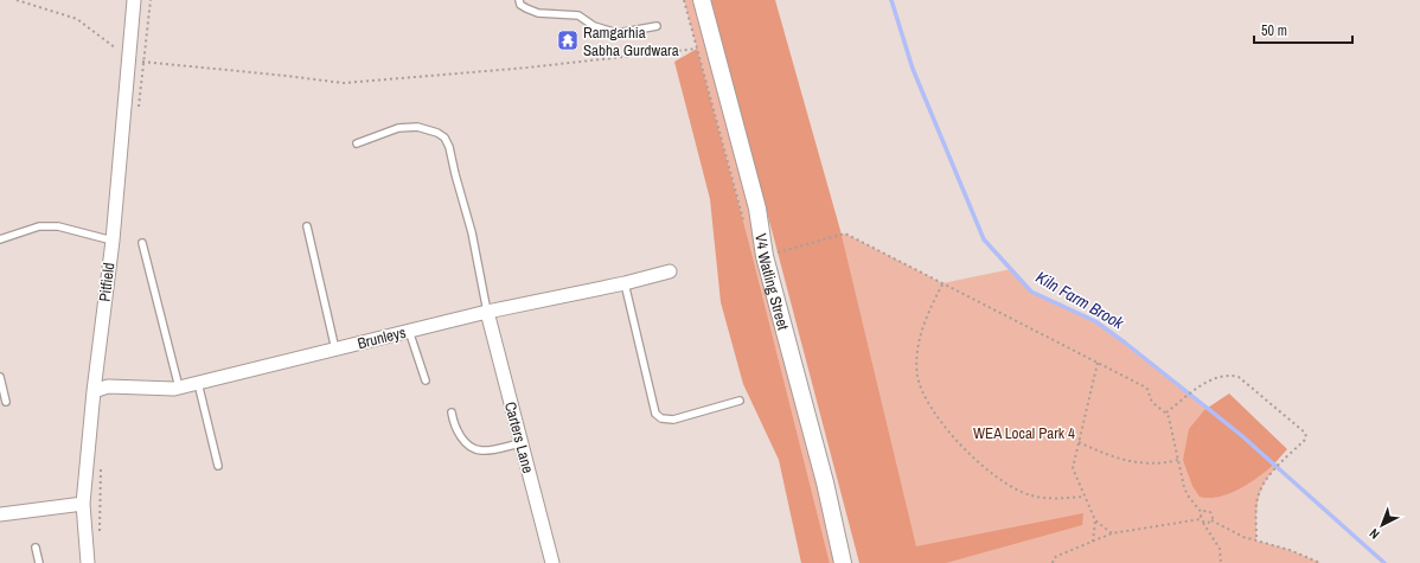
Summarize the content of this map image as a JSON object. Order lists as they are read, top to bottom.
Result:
{
  "streets": {
    "street": [
      "V4 Watling Street",
      "Pitfield",
      "Brunleys",
      "Carters Lane"
    ]
  },
  "crossings": [
    ["Pitfield", "Brunleys"],
    ["Brunleys", "Carters Lane"]
  ],
  "water": ["Kiln Farm Brook"],
  "parks": ["WEA Local Park 4"],
  "places": {
    "temple": ["Ramgarhia Sabha Gurdwara"]
  },
  "scale_bar": "50 m",
  "north": "bottom left"
}
